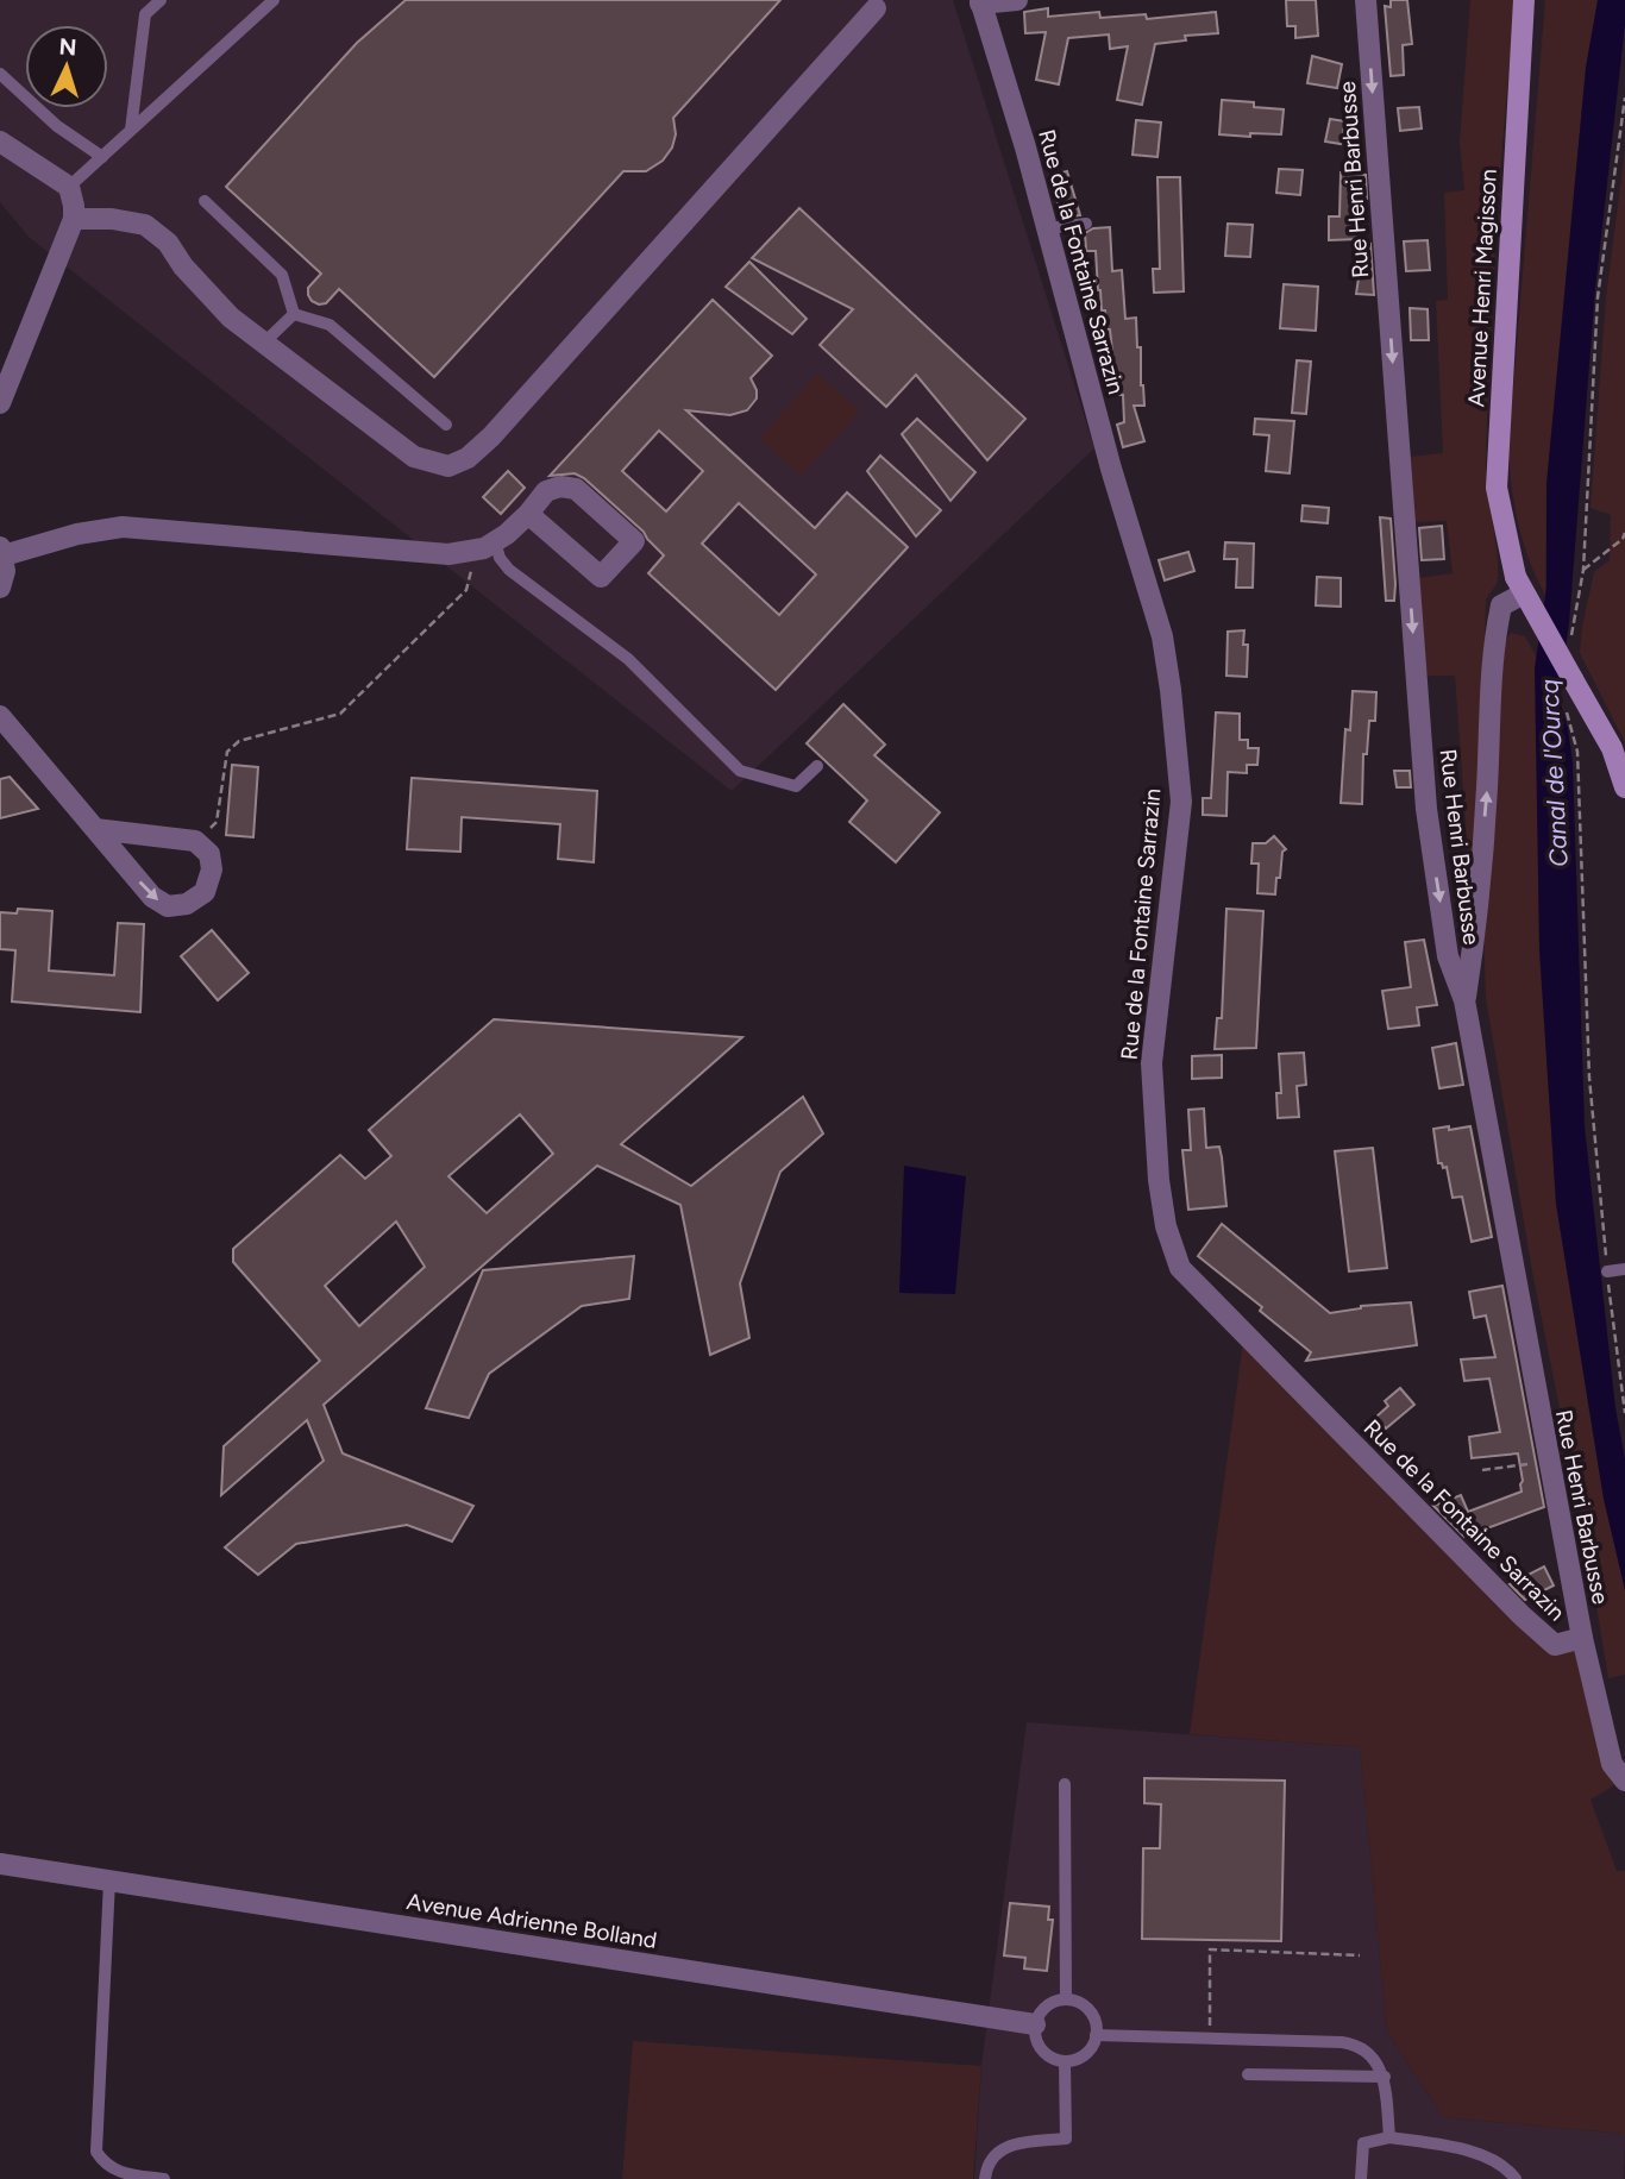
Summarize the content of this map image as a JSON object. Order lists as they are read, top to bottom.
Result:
{
  "streets": {
    "main road": ["Avenue Henri Magisson"],
    "street": ["Rue Henri Barbusse", "Rue de la Fontaine Sarrazin", "Avenue Adrienne Bolland"]
  },
  "crossings": [
    ["Rue Henri Barbusse", "Rue de la Fontaine Sarrazin"]
  ],
  "water": ["Canal de l'Ourcq"],
  "north": "top"
}
